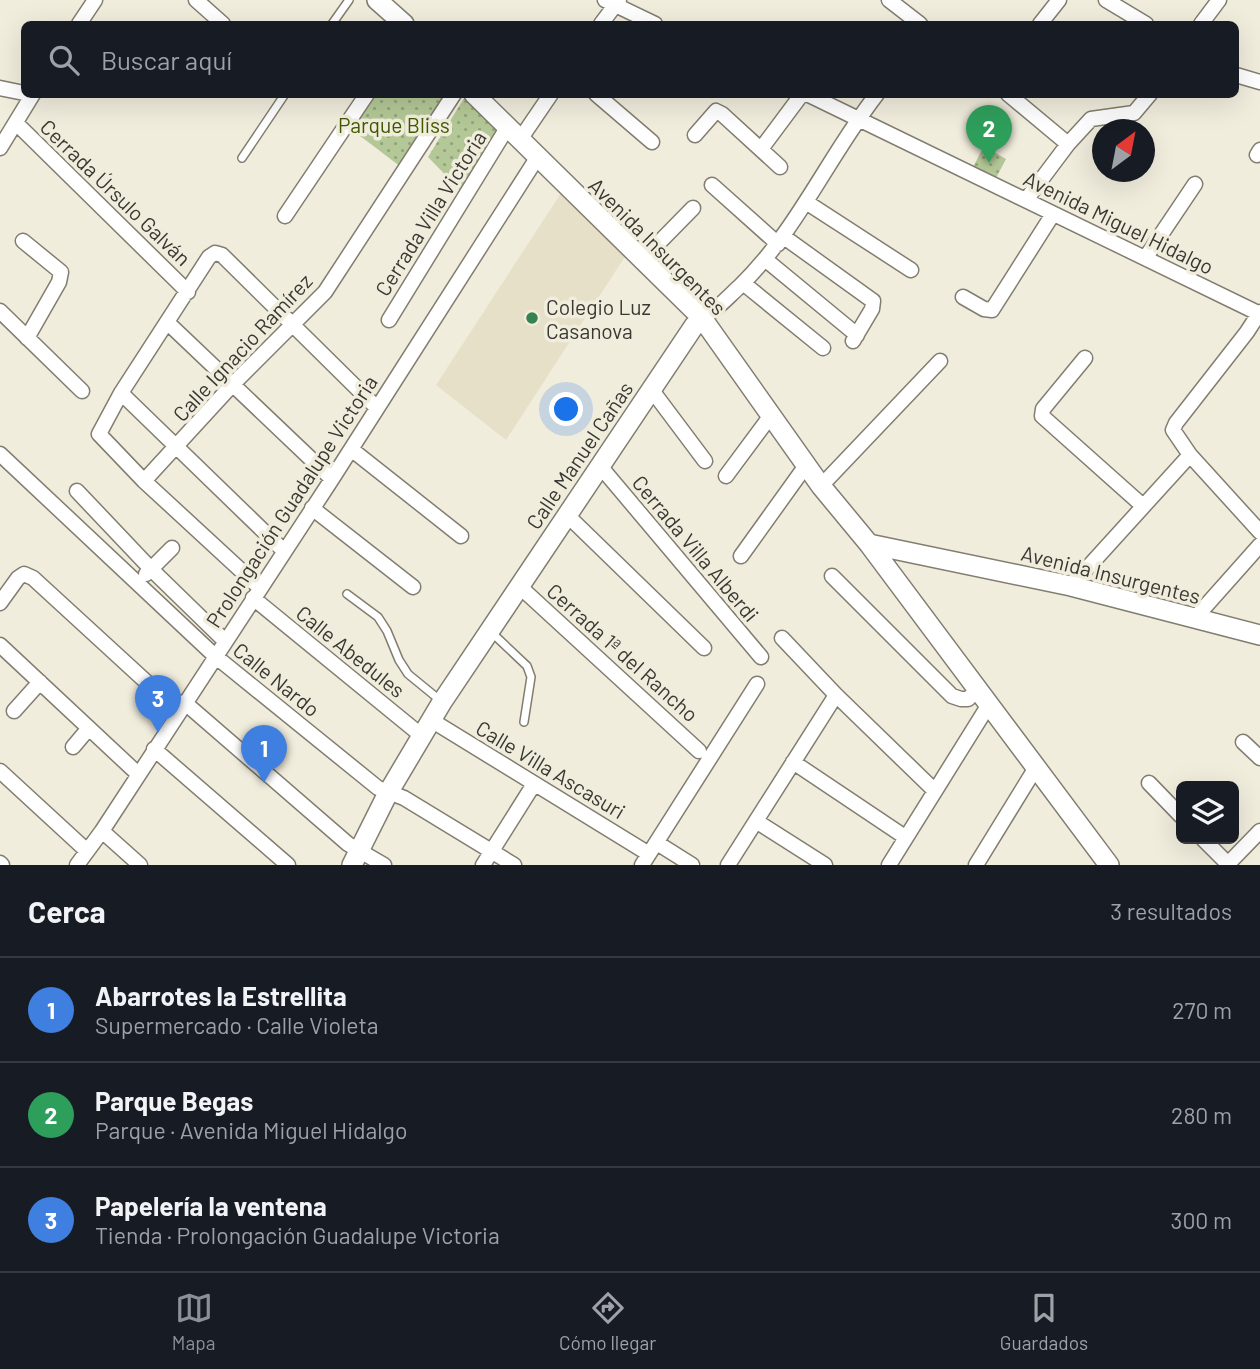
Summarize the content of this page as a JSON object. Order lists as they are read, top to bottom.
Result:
{
  "streets": {
    "street": [
      "Cerrada Úrsulo Galván",
      "Cerrada Villa Victoria",
      "Avenida Miguel Hidalgo",
      "Avenida Insurgentes",
      "Calle Ignacio Ramírez",
      "Calle Manuel Cañas",
      "Prolongación Guadalupe Victoria",
      "Cerrada Villa Alberdi",
      "Calle Abedules",
      "Cerrada 1ª del Rancho",
      "Calle Nardo",
      "Calle Villa Ascasuri"
    ]
  },
  "crossings": [
    ["Cerrada Villa Victoria", "Avenida Insurgentes"],
    ["Avenida Miguel Hidalgo", "Calle Manuel Cañas"],
    ["Avenida Insurgentes", "Calle Manuel Cañas"],
    ["Avenida Insurgentes", "Prolongación Guadalupe Victoria"],
    ["Calle Ignacio Ramírez", "Calle Abedules"],
    ["Calle Manuel Cañas", "Cerrada Villa Alberdi"],
    ["Calle Manuel Cañas", "Calle Abedules"],
    ["Calle Manuel Cañas", "Cerrada 1ª del Rancho"],
    ["Calle Manuel Cañas", "Calle Nardo"],
    ["Calle Manuel Cañas", "Calle Villa Ascasuri"],
    ["Prolongación Guadalupe Victoria", "Calle Abedules"],
    ["Prolongación Guadalupe Victoria", "Calle Nardo"],
    ["Calle Abedules", "Calle Villa Ascasuri"]
  ],
  "parks": ["Parque Bliss"],
  "places": ["Colegio Luz Casanova"],
  "north": "top right",
  "page": {
    "search": "Buscar aquí",
    "pins": ["2", "3", "1"],
    "heading": ["Cerca", "3 resultados"],
    "list": [
      {
        "mark": "1",
        "name": "Abarrotes la Estrellita",
        "note": "Supermercado · Calle Violeta",
        "value": "270 m"
      },
      {
        "mark": "2",
        "name": "Parque Begas",
        "note": "Parque · Avenida Miguel Hidalgo",
        "value": "280 m"
      },
      {
        "mark": "3",
        "name": "Papelería la ventena",
        "note": "Tienda · Prolongación Guadalupe Victoria",
        "value": "300 m"
      }
    ],
    "nav": ["Mapa", "Cómo llegar", "Guardados"]
  }
}
